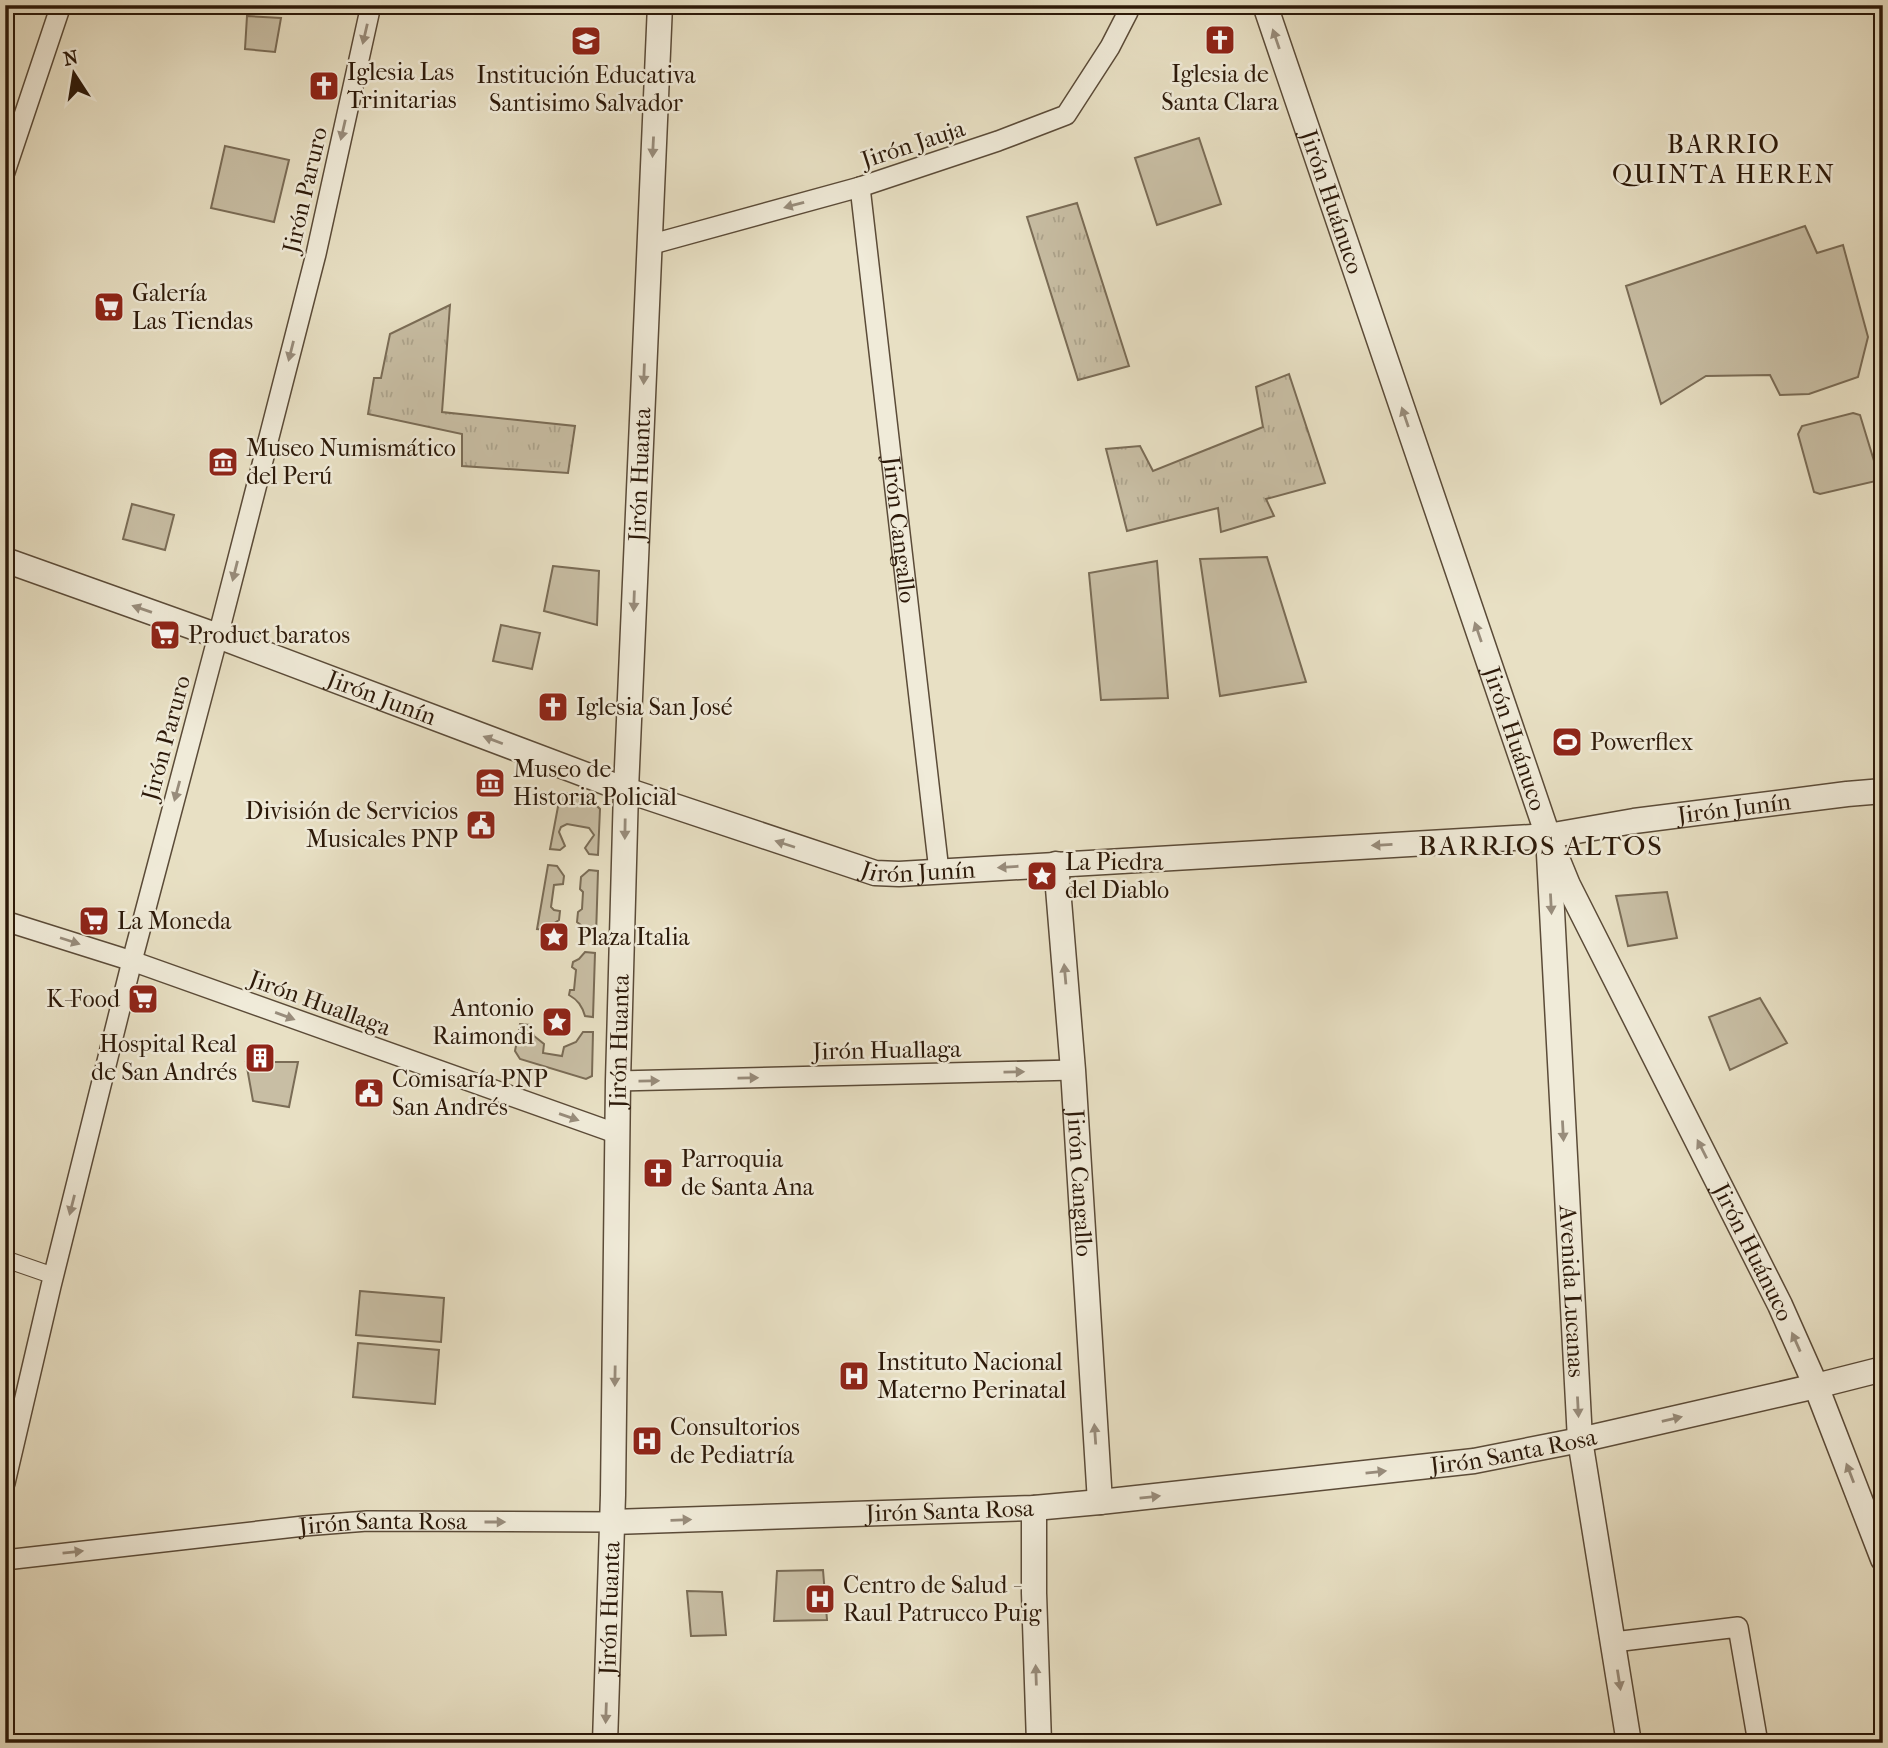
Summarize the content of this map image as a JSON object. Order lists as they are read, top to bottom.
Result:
{
  "streets": {
    "street": [
      "Jirón Jauja",
      "Jirón Paruro",
      "Jirón Huánuco",
      "Jirón Huanta",
      "Jirón Cangallo",
      "Jirón Junín",
      "Jirón Huallaga",
      "Avenida Lucanas",
      "Jirón Santa Rosa"
    ]
  },
  "crossings": [
    ["Jirón Jauja", "Jirón Huanta"],
    ["Jirón Jauja", "Jirón Cangallo"],
    ["Jirón Paruro", "Jirón Junín"],
    ["Jirón Paruro", "Jirón Huallaga"],
    ["Jirón Huánuco", "Jirón Junín"],
    ["Jirón Huánuco", "Avenida Lucanas"],
    ["Jirón Huánuco", "Jirón Santa Rosa"],
    ["Jirón Huanta", "Jirón Junín"],
    ["Jirón Huanta", "Jirón Huallaga"],
    ["Jirón Huanta", "Jirón Santa Rosa"],
    ["Jirón Cangallo", "Jirón Junín"],
    ["Jirón Cangallo", "Jirón Huallaga"],
    ["Jirón Cangallo", "Jirón Santa Rosa"],
    ["Jirón Junín", "Avenida Lucanas"],
    ["Avenida Lucanas", "Jirón Santa Rosa"]
  ],
  "one_way": [
    "Jirón Jauja",
    "Jirón Paruro",
    "Jirón Huánuco",
    "Jirón Huanta",
    "Jirón Cangallo",
    "Jirón Junín",
    "Jirón Huallaga",
    "Avenida Lucanas",
    "Jirón Santa Rosa"
  ],
  "districts": ["BARRIO QUINTA HEREN", "BARRIOS ALTOS"],
  "places": {
    "church": [
      "Iglesia de Santa Clara",
      "Iglesia Las Trinitarias",
      "Iglesia San José",
      "Parroquia de Santa Ana"
    ],
    "school or university": ["Institución Educativa Santisimo Salvador"],
    "supermarket": [
      "Galería Las Tiendas",
      "Product baratos",
      "La Moneda",
      "K-Food"
    ],
    "museum": ["Museo Numismático del Perú", "Museo de Historia Policial"],
    "sports": ["Powerflex"],
    "public building": ["División de Servicios Musicales PNP", "Comisaría PNP San Andrés"],
    "place": ["La Piedra del Diablo", "Plaza Italia", "Antonio Raimondi"],
    "building": ["Hospital Real de San Andrés"],
    "hospital": ["Instituto Nacional Materno Perinatal", "Consultorios de Pediatría", "Centro de Salud - Raul Patrucco Puig"]
  },
  "north": "top"
}
